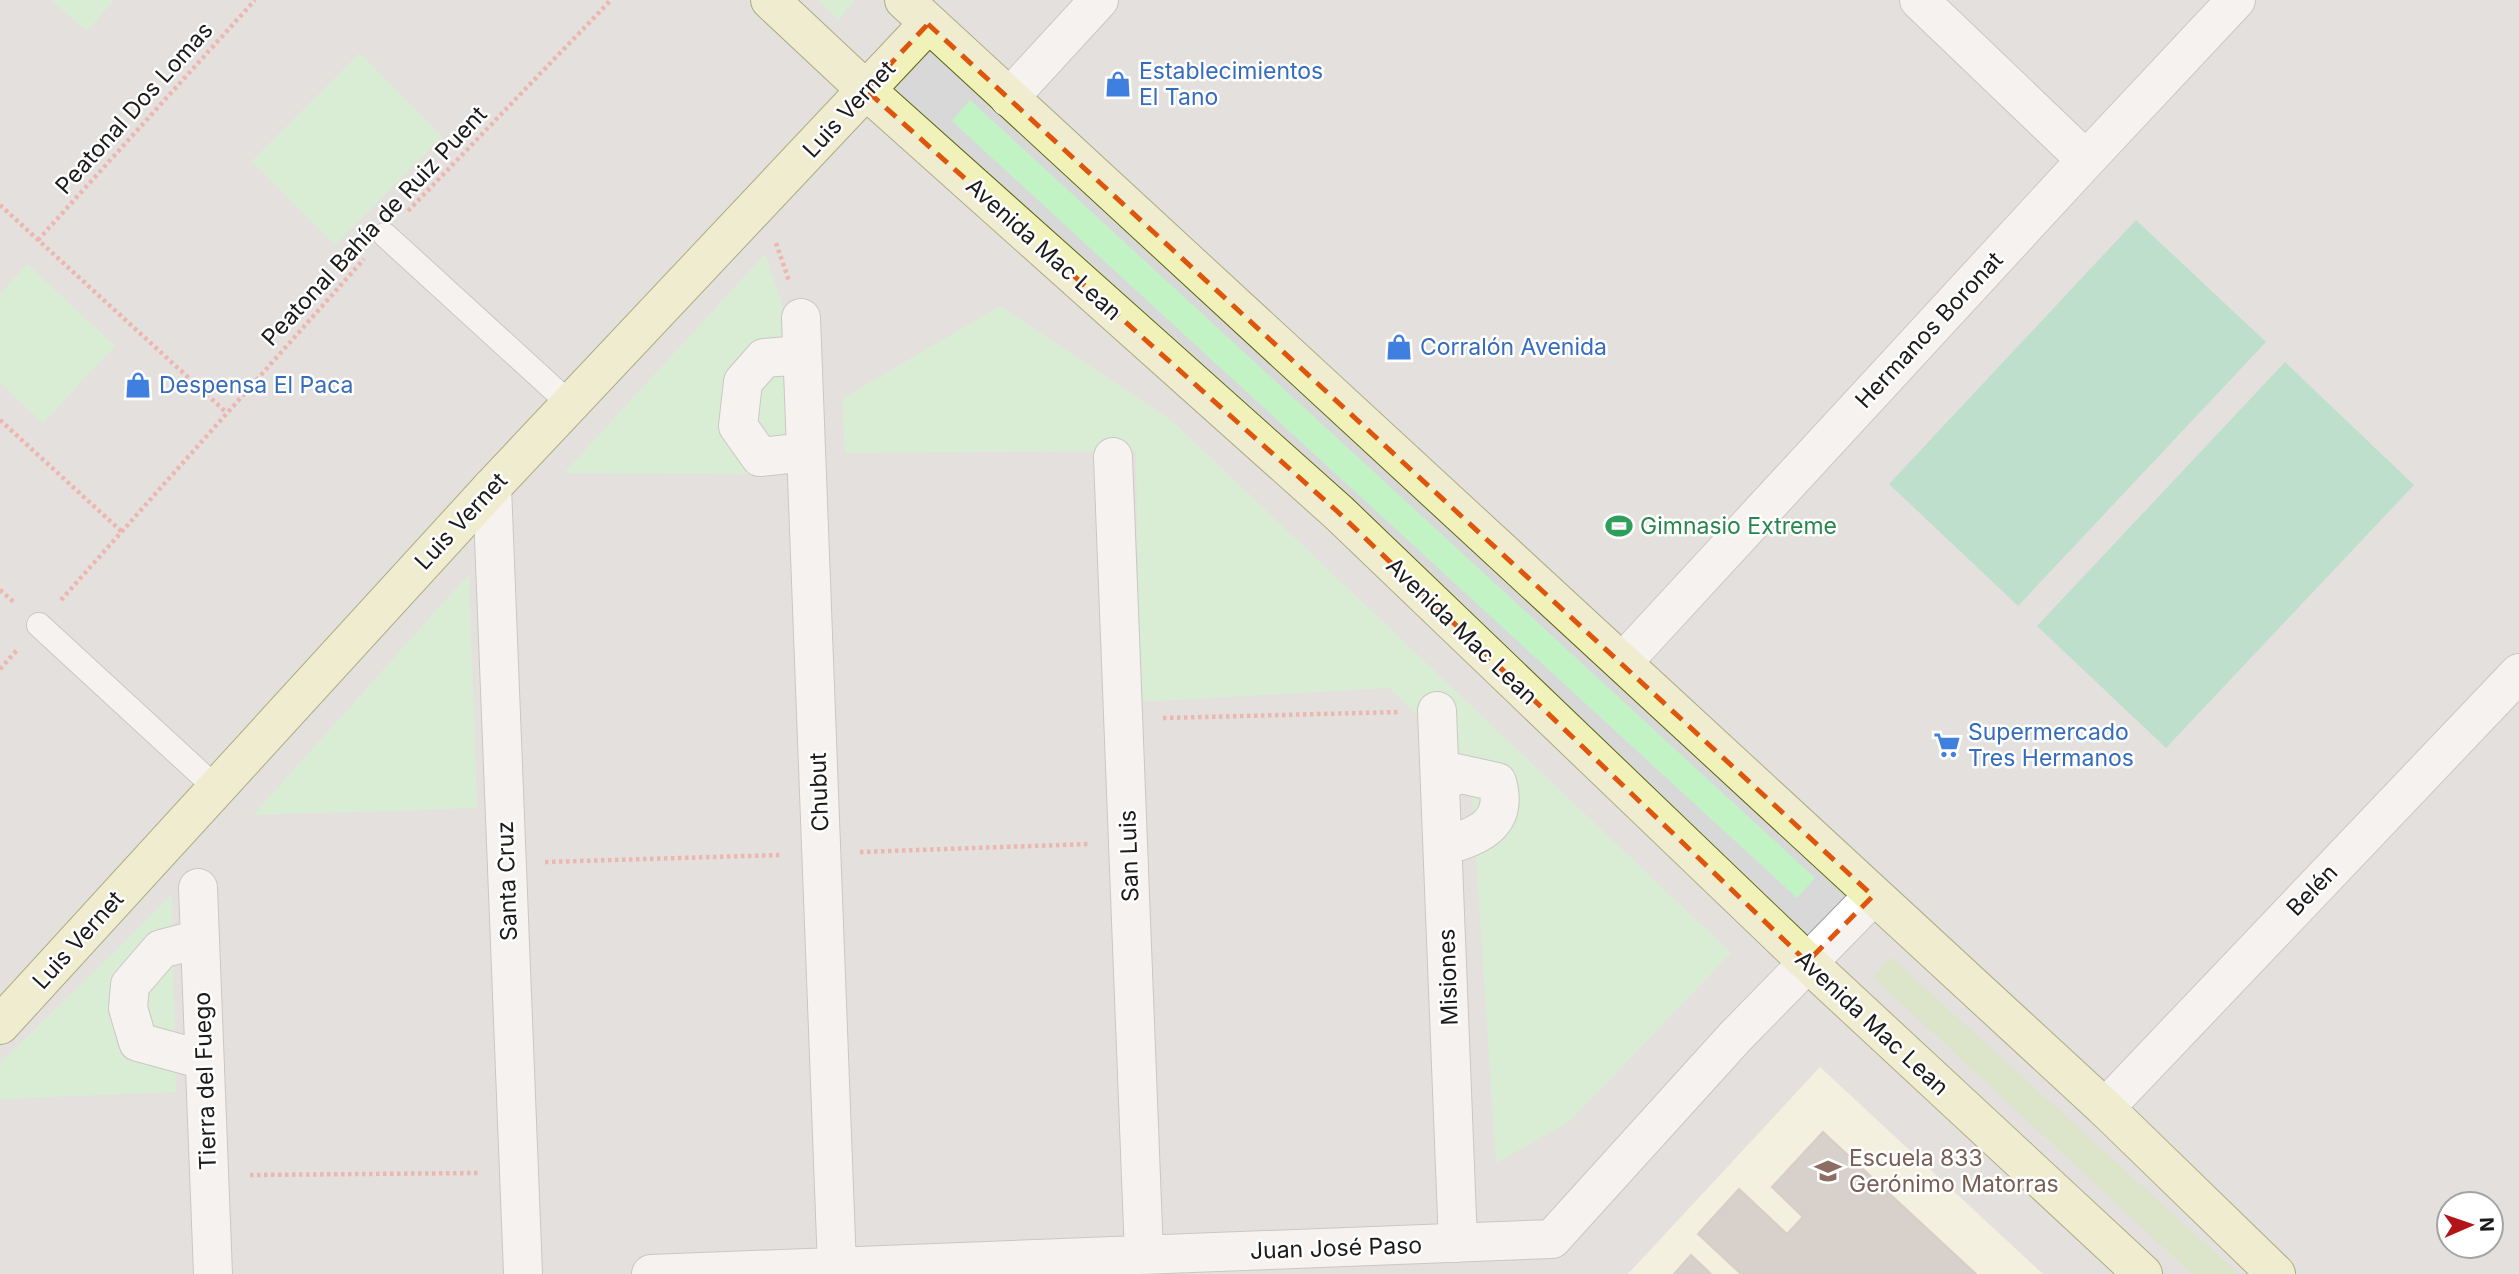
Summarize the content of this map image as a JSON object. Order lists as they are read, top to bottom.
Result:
{
  "streets": {
    "main road": ["Luis Vernet", "Avenida Mac Lean"],
    "street": [
      "Hermanos Boronat",
      "Chubut",
      "San Luis",
      "Santa Cruz",
      "Belén",
      "Misiones",
      "Tierra del Fuego",
      "Juan José Paso"
    ],
    "path": ["Peatonal Dos Lomas", "Peatonal Bahía de Ruiz Puent"]
  },
  "crossings": [
    ["Luis Vernet", "Avenida Mac Lean"],
    ["Luis Vernet", "Santa Cruz"],
    ["Avenida Mac Lean", "Juan José Paso"],
    ["Chubut", "Juan José Paso"],
    ["San Luis", "Juan José Paso"],
    ["Misiones", "Juan José Paso"]
  ],
  "places": {
    "shop": ["Establecimientos El Tano", "Corralón Avenida", "Despensa El Paca"],
    "sports": ["Gimnasio Extreme"],
    "supermarket": ["Supermercado Tres Hermanos"],
    "school or university": ["Escuela 833 Gerónimo Matorras"]
  },
  "north": "right"
}
